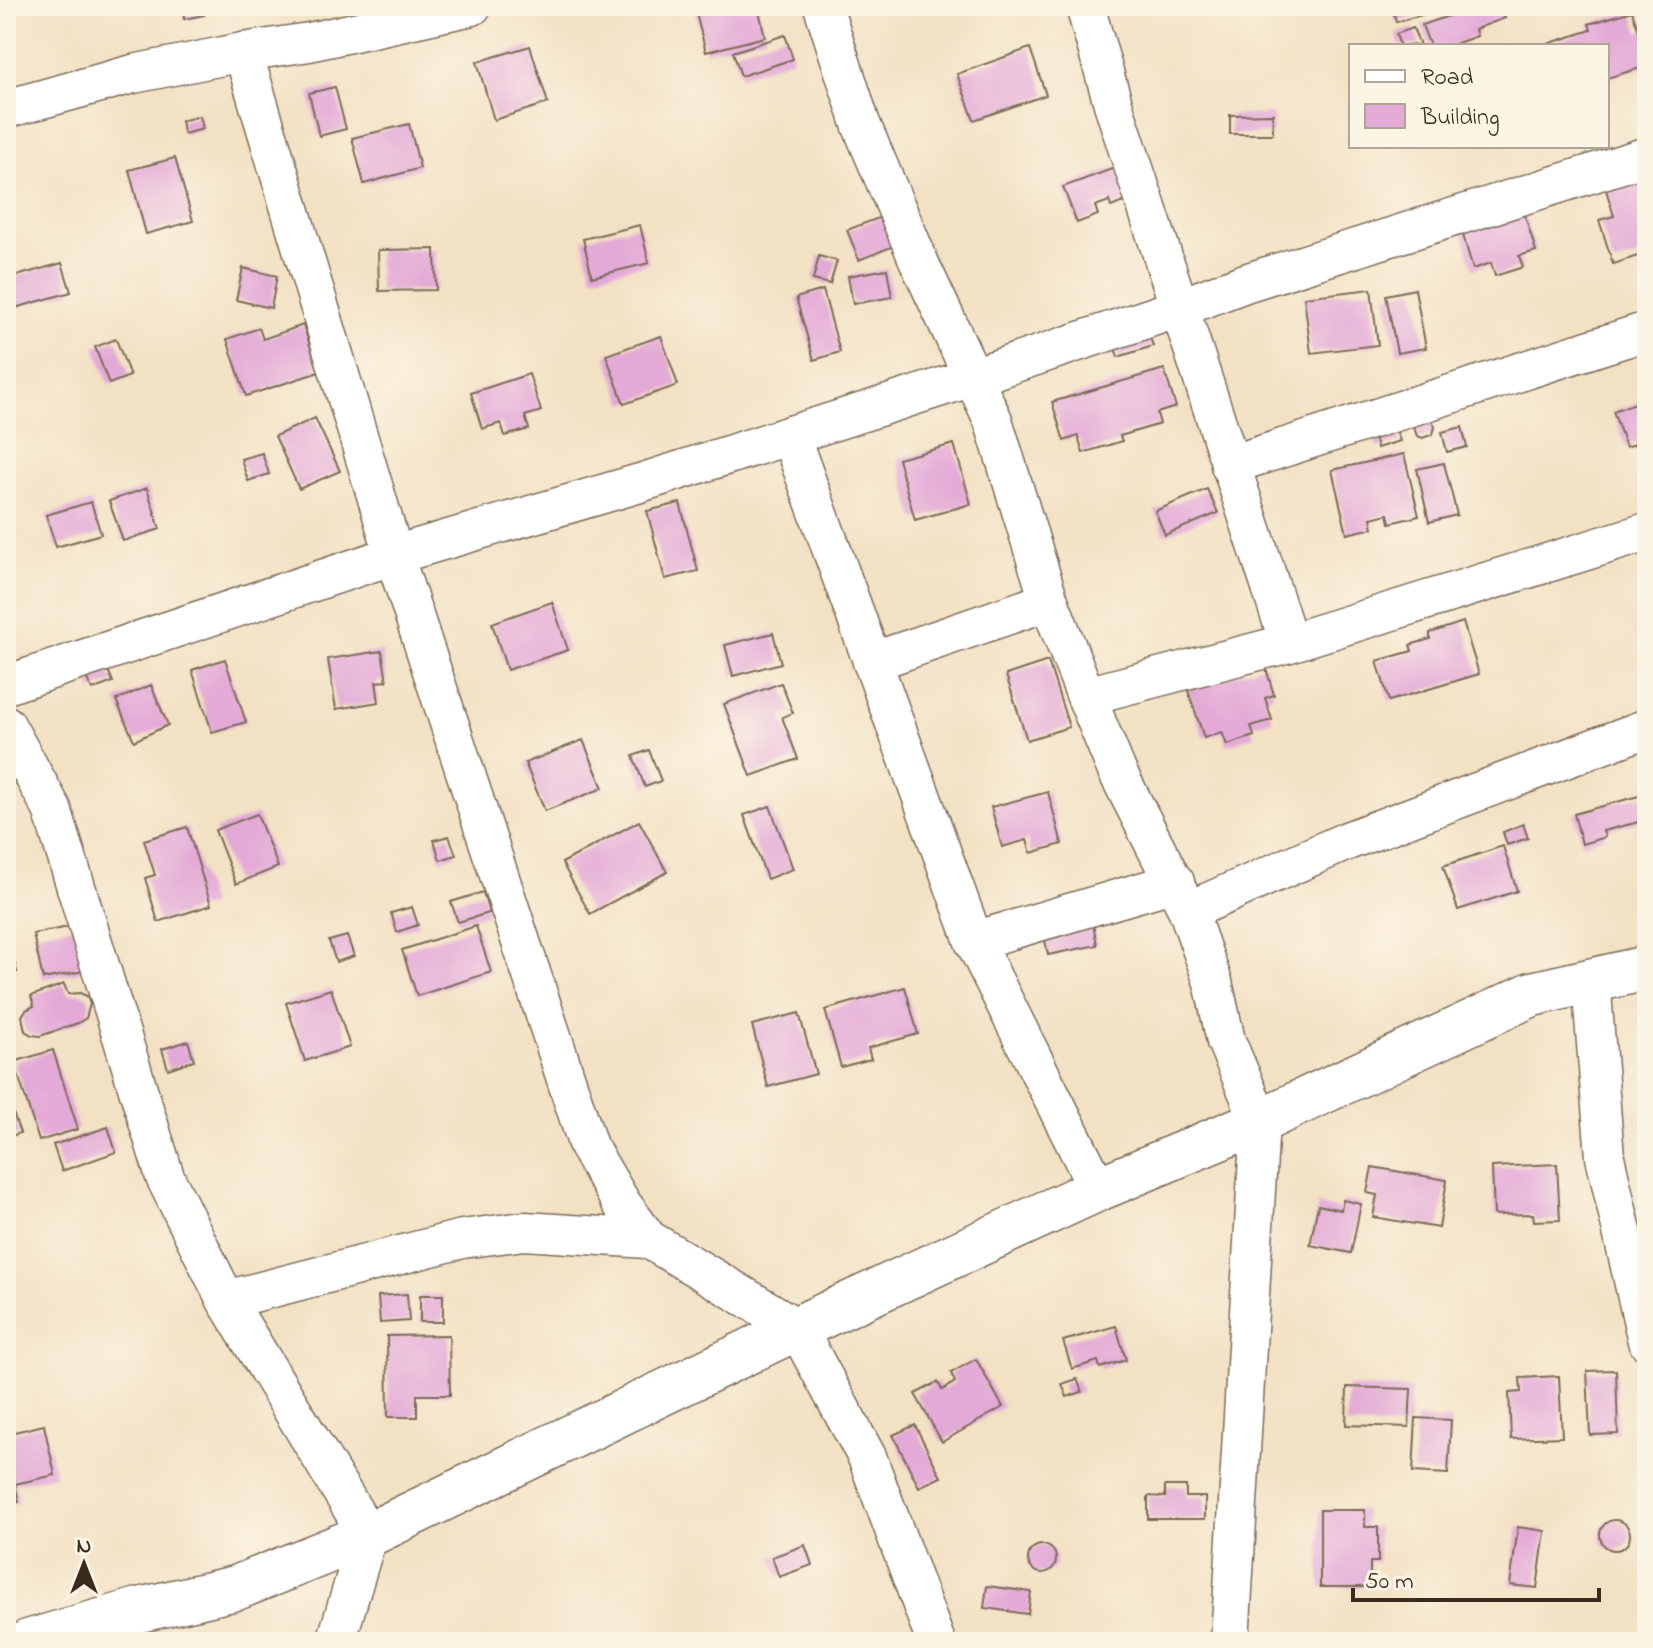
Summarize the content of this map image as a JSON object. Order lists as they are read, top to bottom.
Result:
{
  "legend": ["Road", "Building"],
  "scale_bar": "50 m",
  "north": "top"
}
